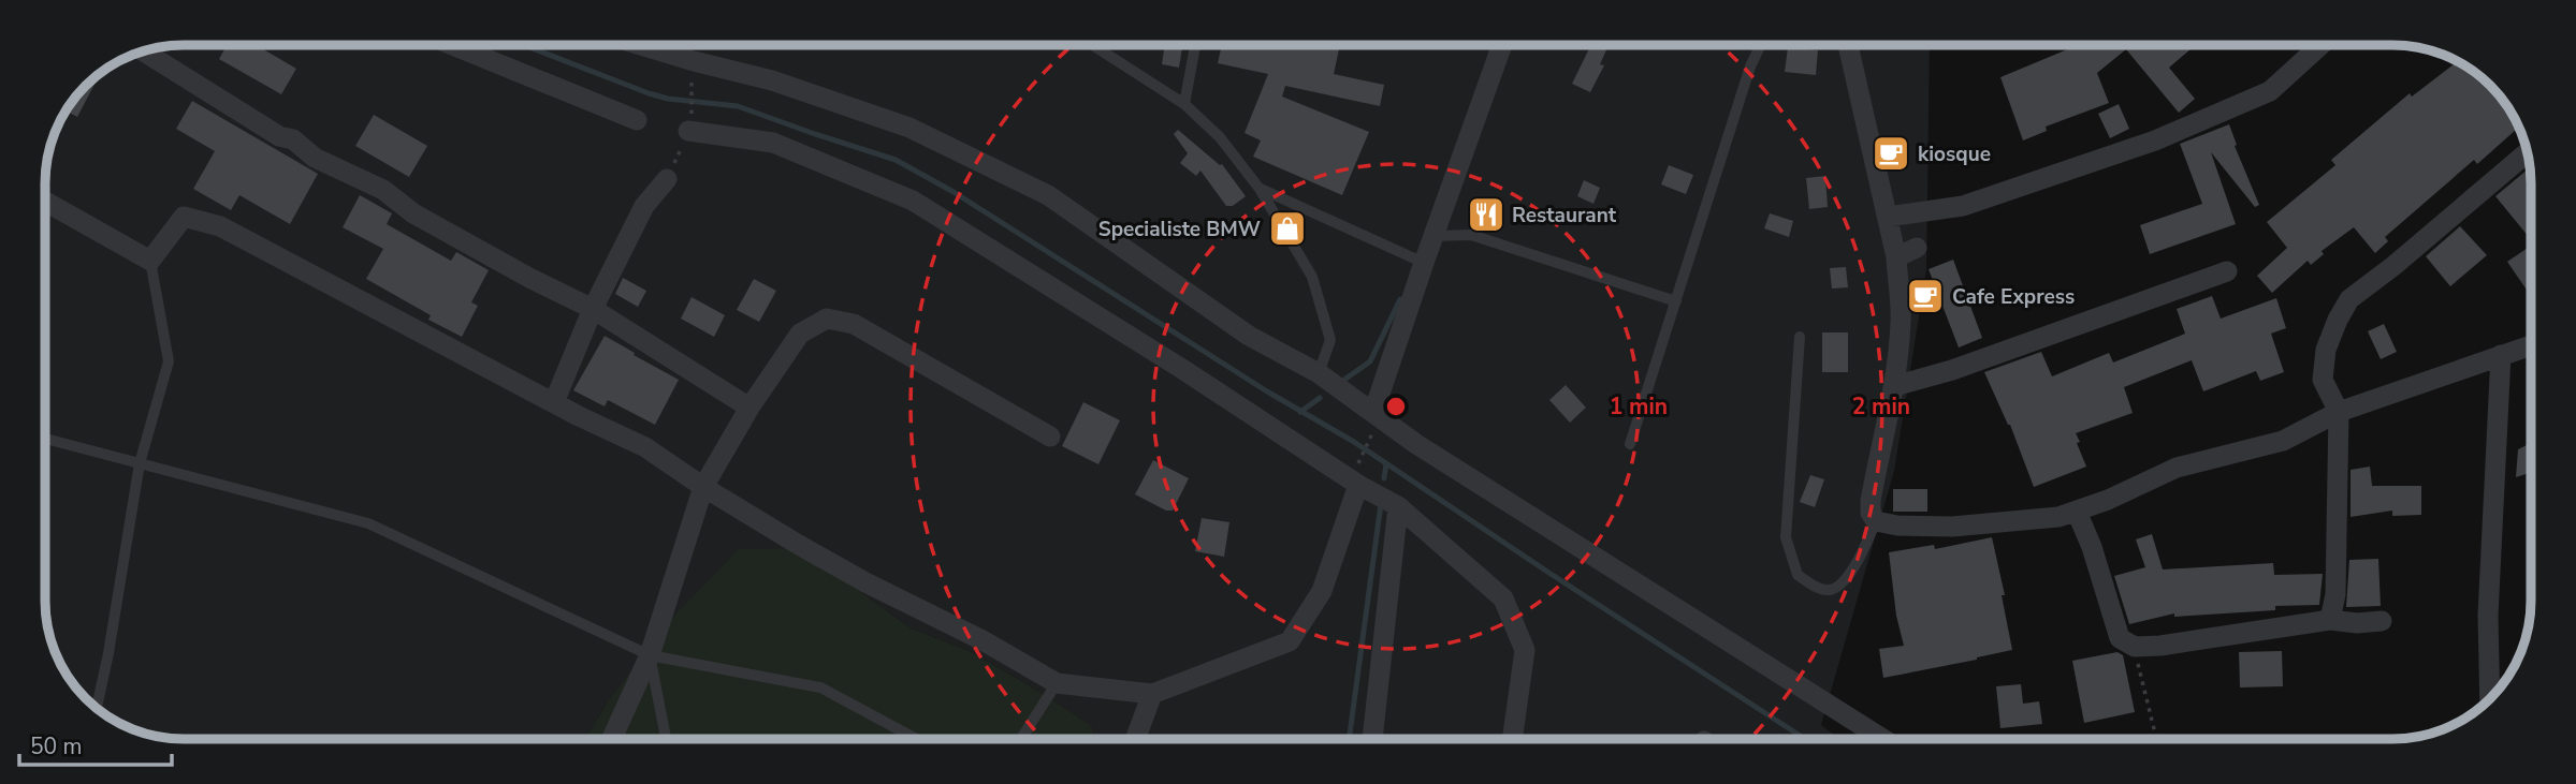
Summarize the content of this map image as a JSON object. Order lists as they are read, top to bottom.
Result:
{
  "places": {
    "cafe": ["kiosque", "Cafe Express"],
    "restaurant": ["Restaurant"],
    "shop": ["Specialiste BMW"]
  },
  "scale_bar": "50 m",
  "rings": ["1 min", "2 min"]
}
